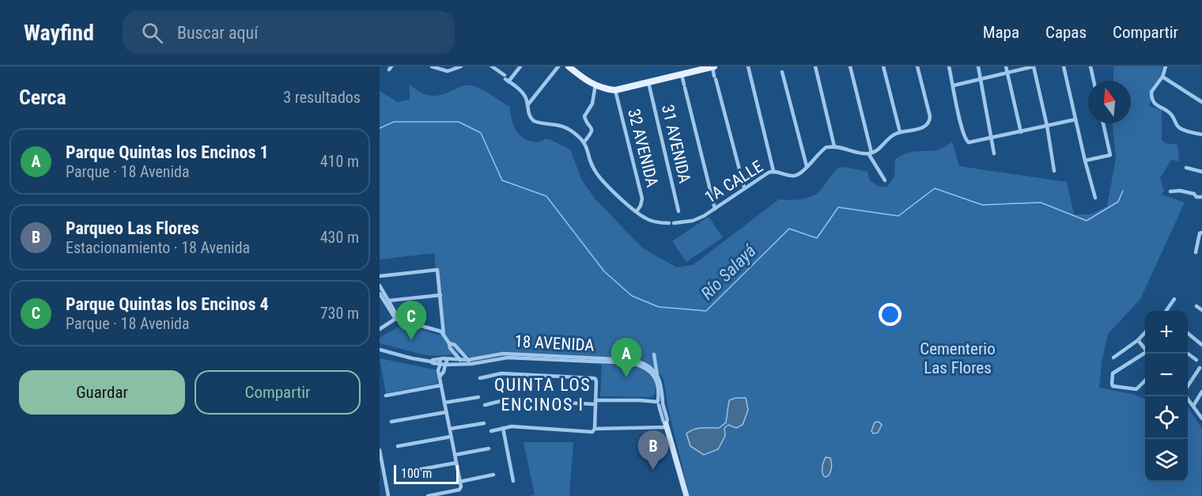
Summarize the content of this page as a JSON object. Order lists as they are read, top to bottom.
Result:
{
  "streets": {
    "street": [
      "31 AVENIDA",
      "32 AVENIDA",
      "1A CALLE",
      "18 AVENIDA"
    ]
  },
  "districts": ["QUINTA LOS ENCINOS I"],
  "water": ["Río Salayá"],
  "parks": ["Cementerio Las Flores"],
  "scale_bar": "100 m",
  "north": "top",
  "page": {
    "header": "Wayfind",
    "search": "Buscar aquí",
    "nav": ["Mapa", "Capas", "Compartir"],
    "heading": ["Cerca", "3 resultados"],
    "list": [
      {
        "mark": "A",
        "name": "Parque Quintas los Encinos 1",
        "note": "Parque · 18 Avenida",
        "value": "410 m"
      },
      {
        "mark": "B",
        "name": "Parqueo Las Flores",
        "note": "Estacionamiento · 18 Avenida",
        "value": "430 m"
      },
      {
        "mark": "C",
        "name": "Parque Quintas los Encinos 4",
        "note": "Parque · 18 Avenida",
        "value": "730 m"
      }
    ],
    "pins": ["C", "A", "B"],
    "map_buttons": ["+", "−"],
    "buttons": ["Guardar", "Compartir"],
    "scale": "100 m"
  }
}
